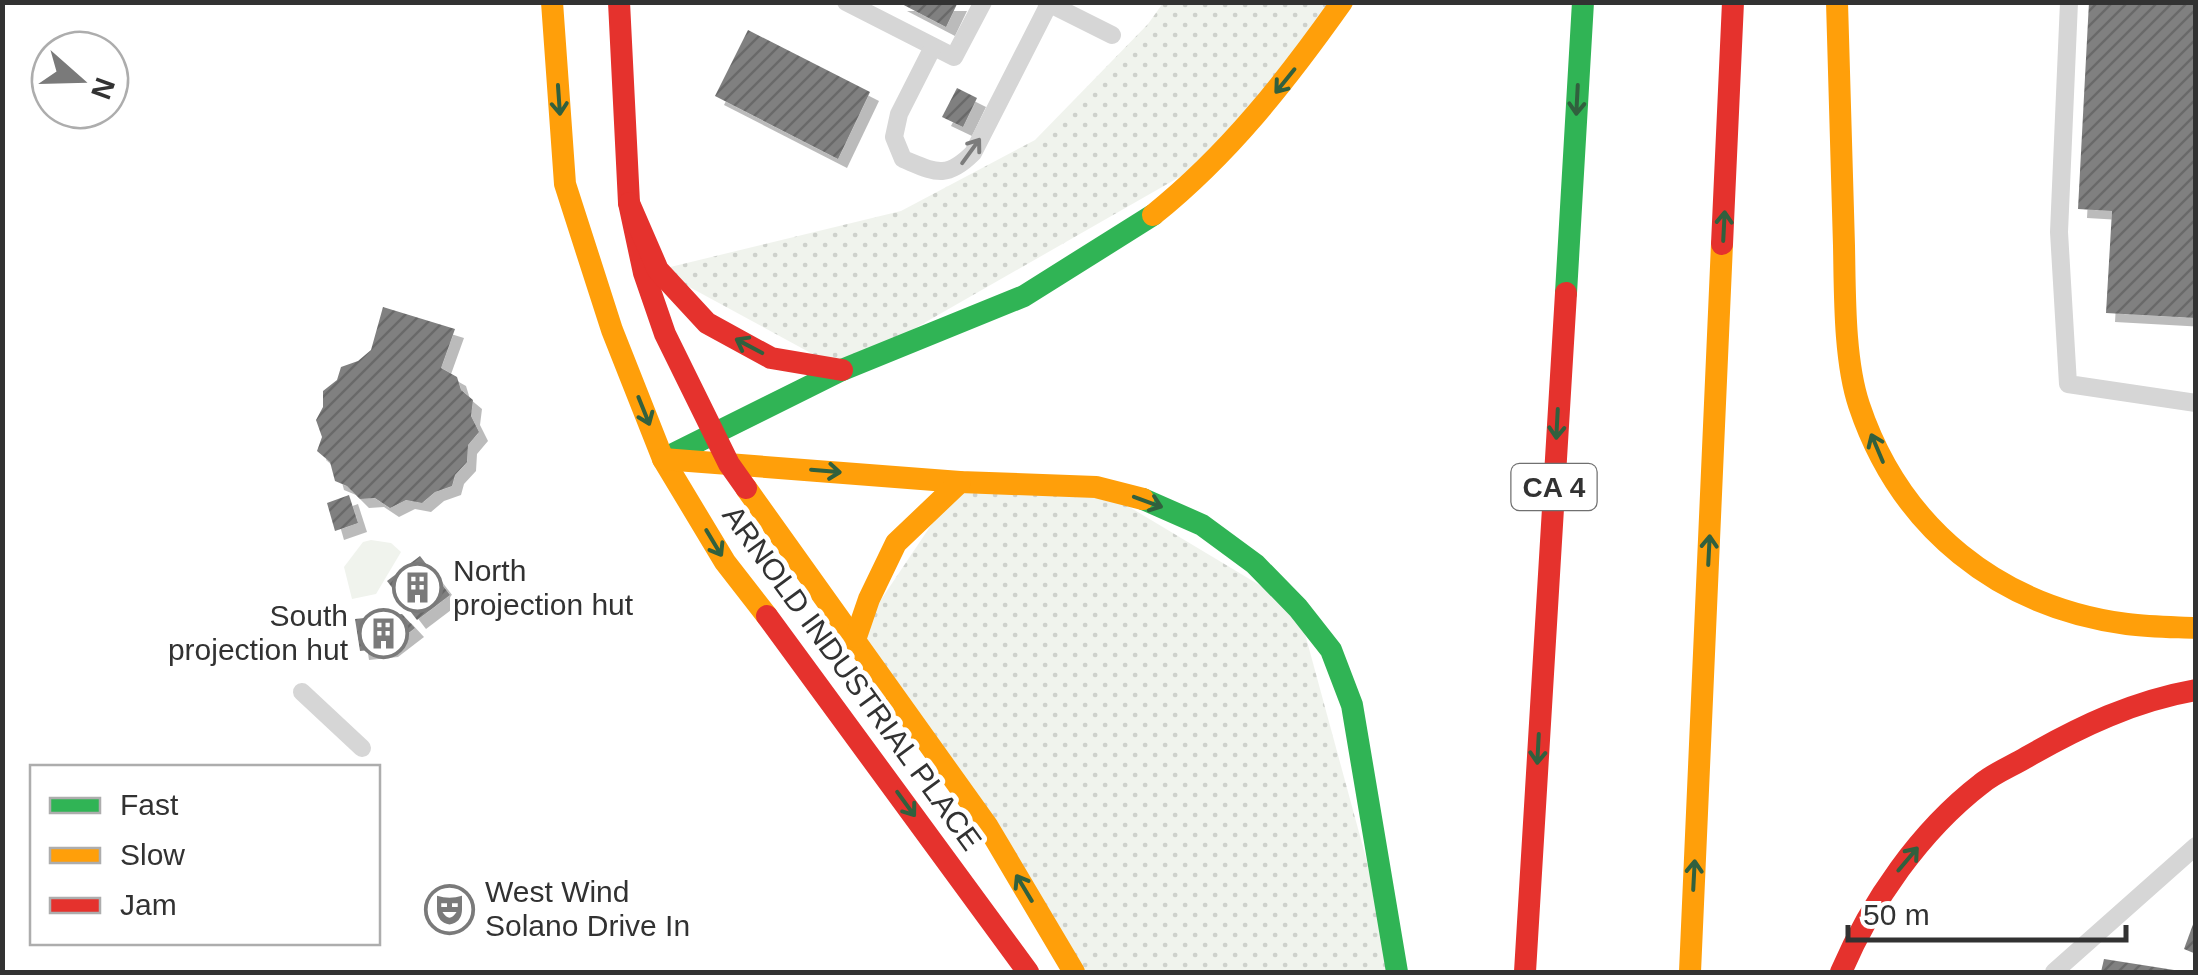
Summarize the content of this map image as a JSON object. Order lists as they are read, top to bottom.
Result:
{
  "streets": {
    "main road": ["CA 4", "ARNOLD INDUSTRIAL PLACE"]
  },
  "places": {
    "building": ["North projection hut", "South projection hut"],
    "theatre": ["West Wind Solano Drive In"]
  },
  "legend": ["Fast", "Slow", "Jam"],
  "scale_bar": "50 m",
  "north": "right"
}
